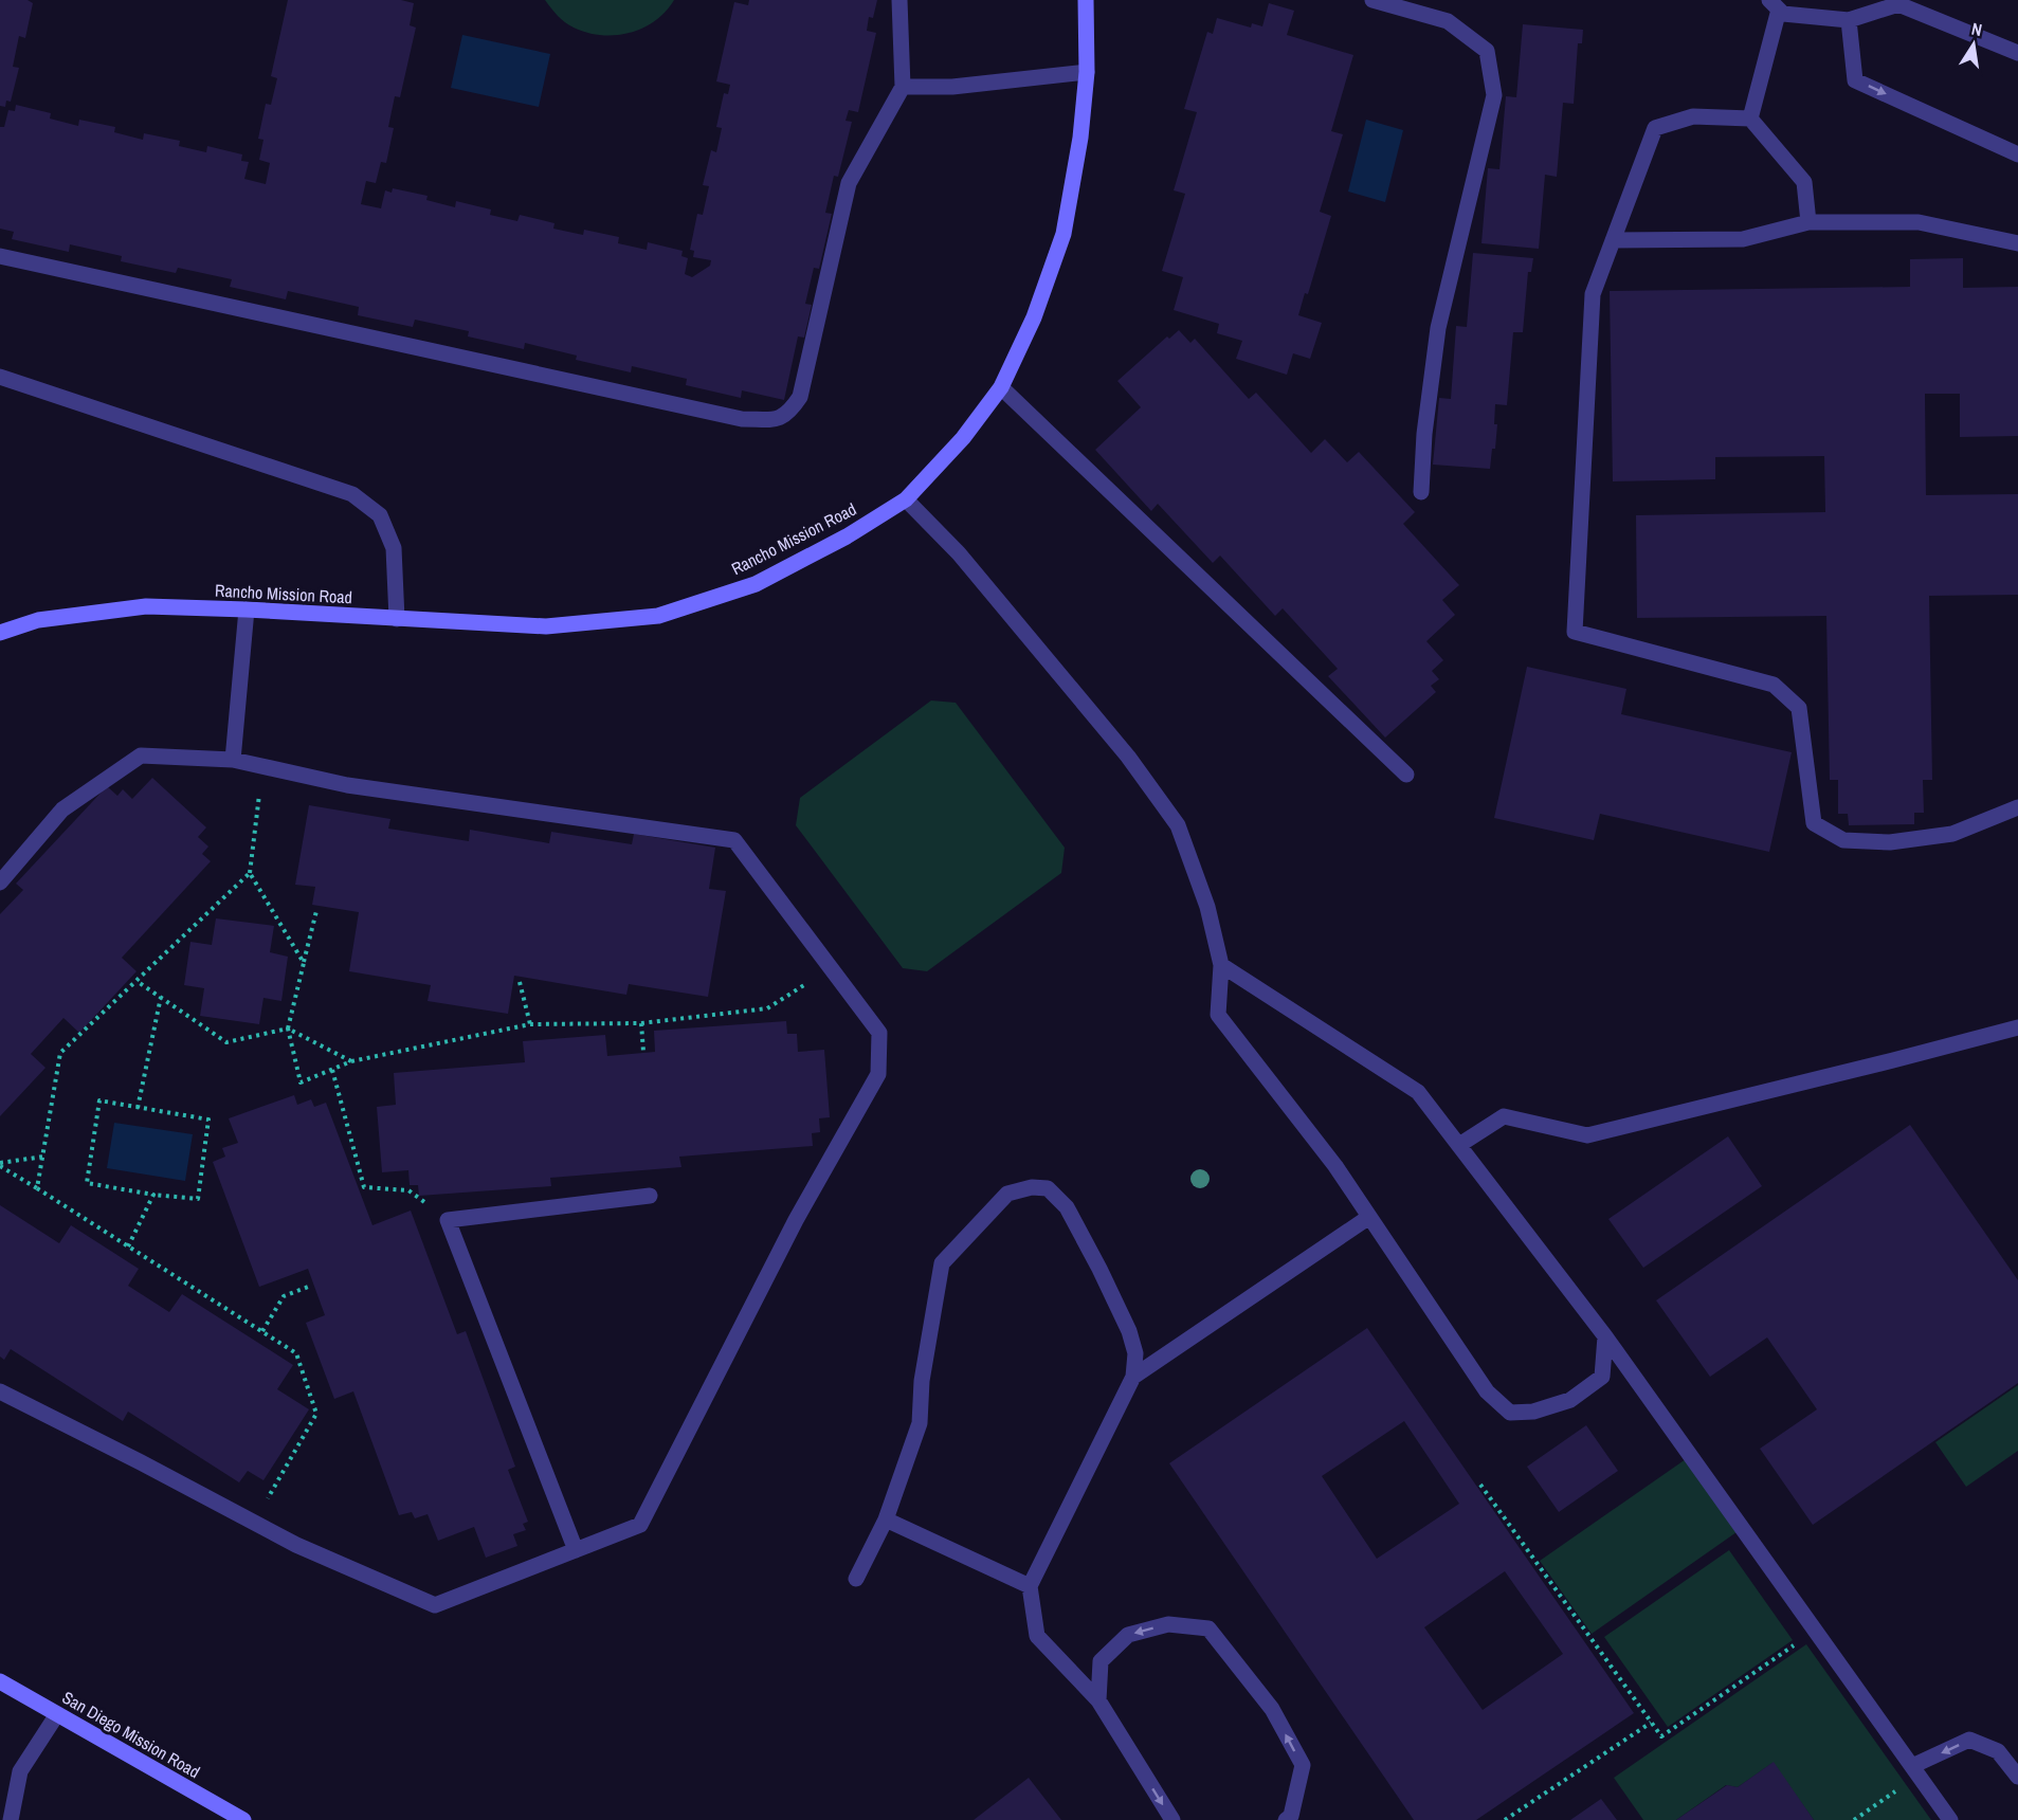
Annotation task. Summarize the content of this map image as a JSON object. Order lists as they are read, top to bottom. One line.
{"streets":{"main road":["Rancho Mission Road","San Diego Mission Road"]},"north":"top"}
